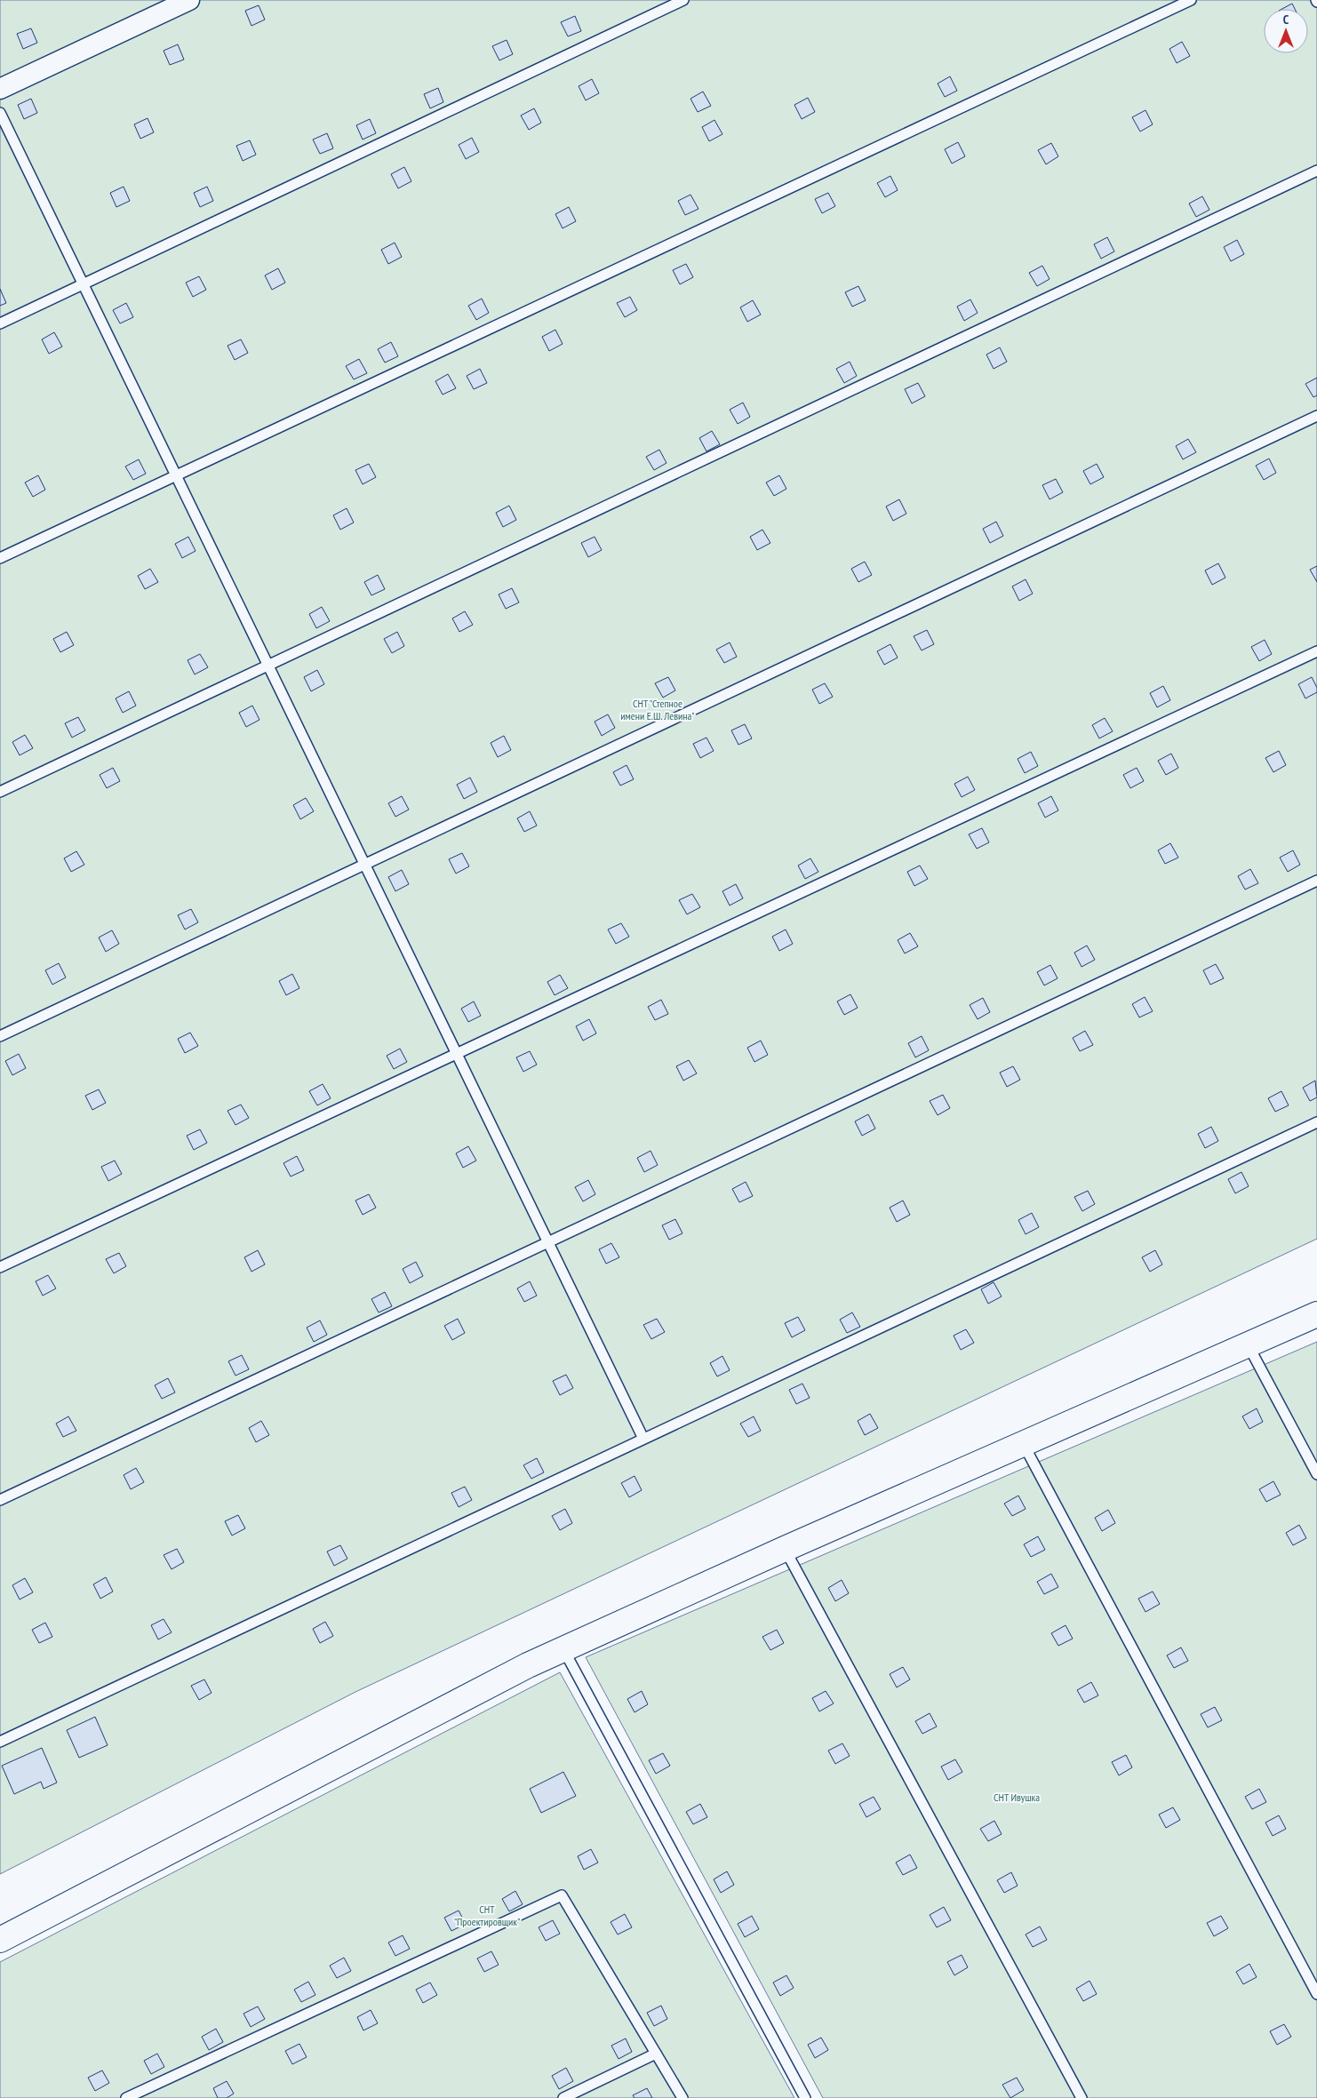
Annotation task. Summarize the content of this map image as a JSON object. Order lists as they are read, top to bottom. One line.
{"parks":["СНТ \"Степное имени Е.Ш. Левина\"","СНТ Ивушка","СНТ \"Проектировщик\""],"north":"top"}
